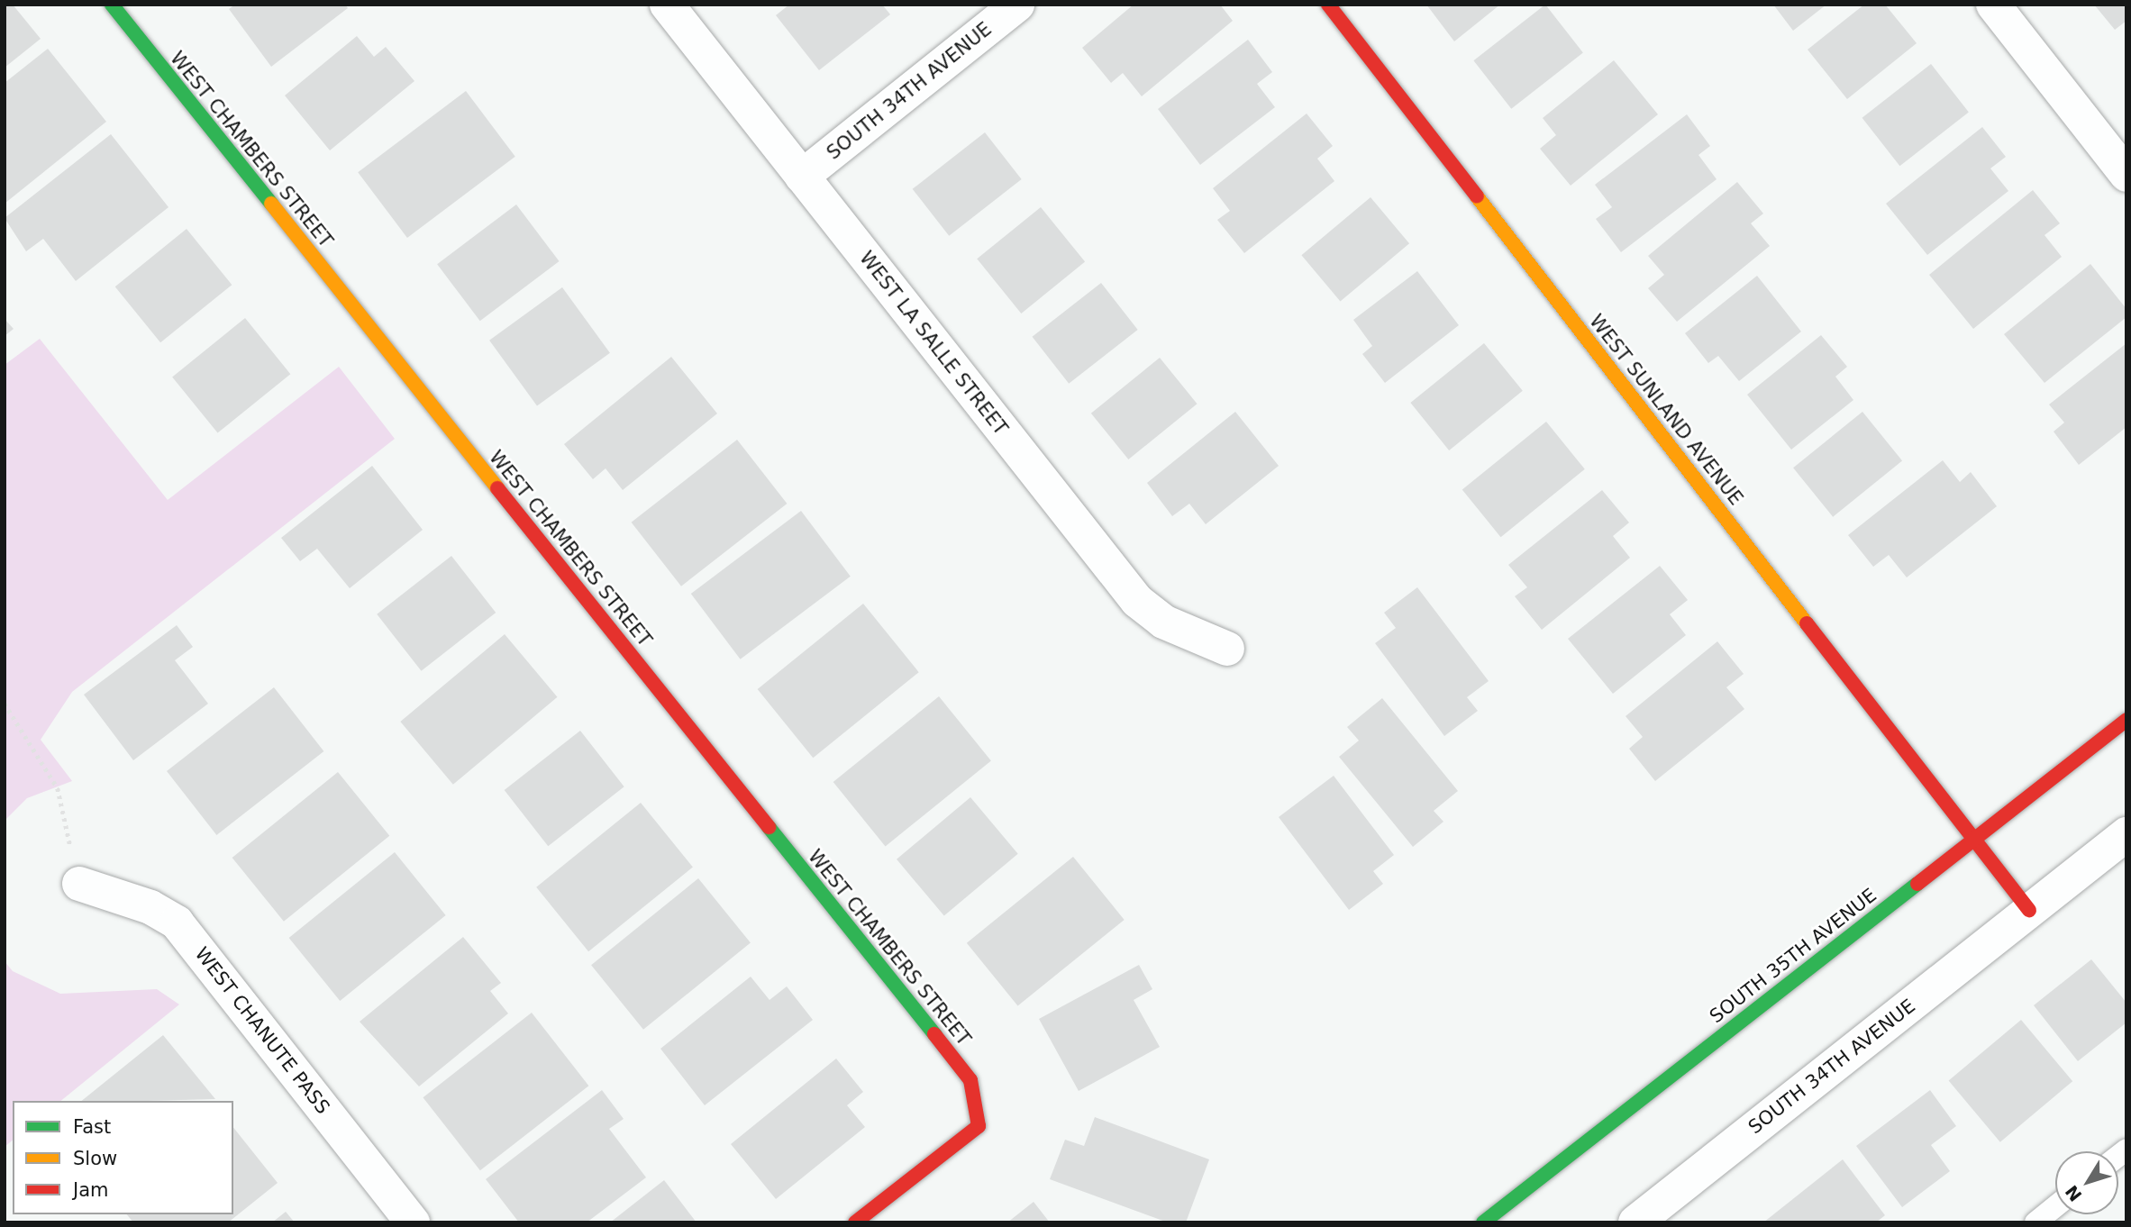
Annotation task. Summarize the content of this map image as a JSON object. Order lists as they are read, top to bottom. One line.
{"streets":{"street":["SOUTH 34TH AVENUE","WEST CHAMBERS STREET","WEST LA SALLE STREET","WEST SUNLAND AVENUE","SOUTH 35TH AVENUE","WEST CHANUTE PASS"]},"crossings":[["SOUTH 34TH AVENUE","WEST LA SALLE STREET"],["WEST SUNLAND AVENUE","SOUTH 35TH AVENUE"]],"legend":["Fast","Slow","Jam"],"north":"bottom left"}
